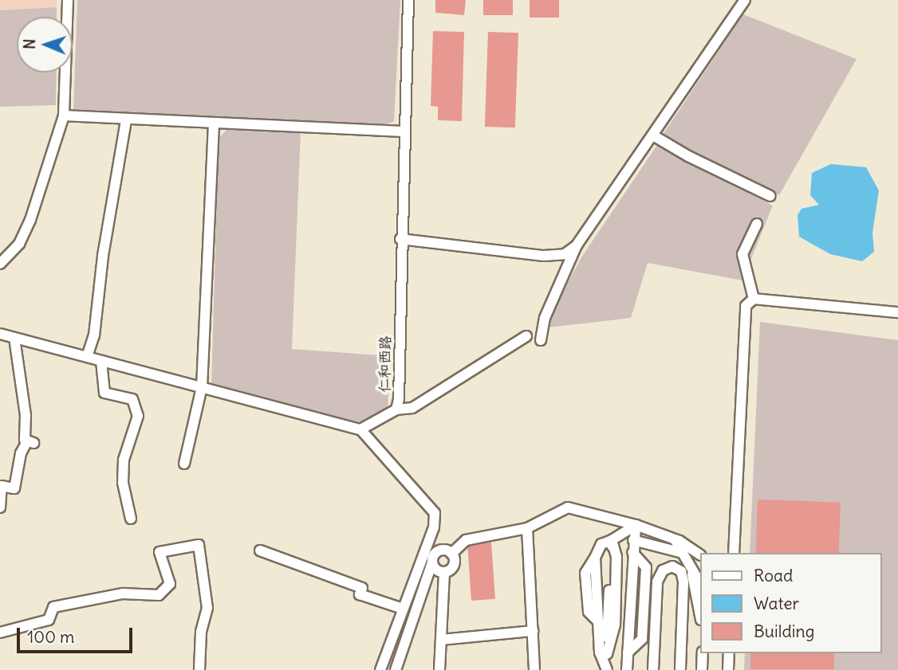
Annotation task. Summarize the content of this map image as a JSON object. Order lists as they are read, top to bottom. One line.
{"streets":{"street":["仁和西路"]},"legend":["Road","Water","Building"],"scale_bar":"100 m","north":"left"}
